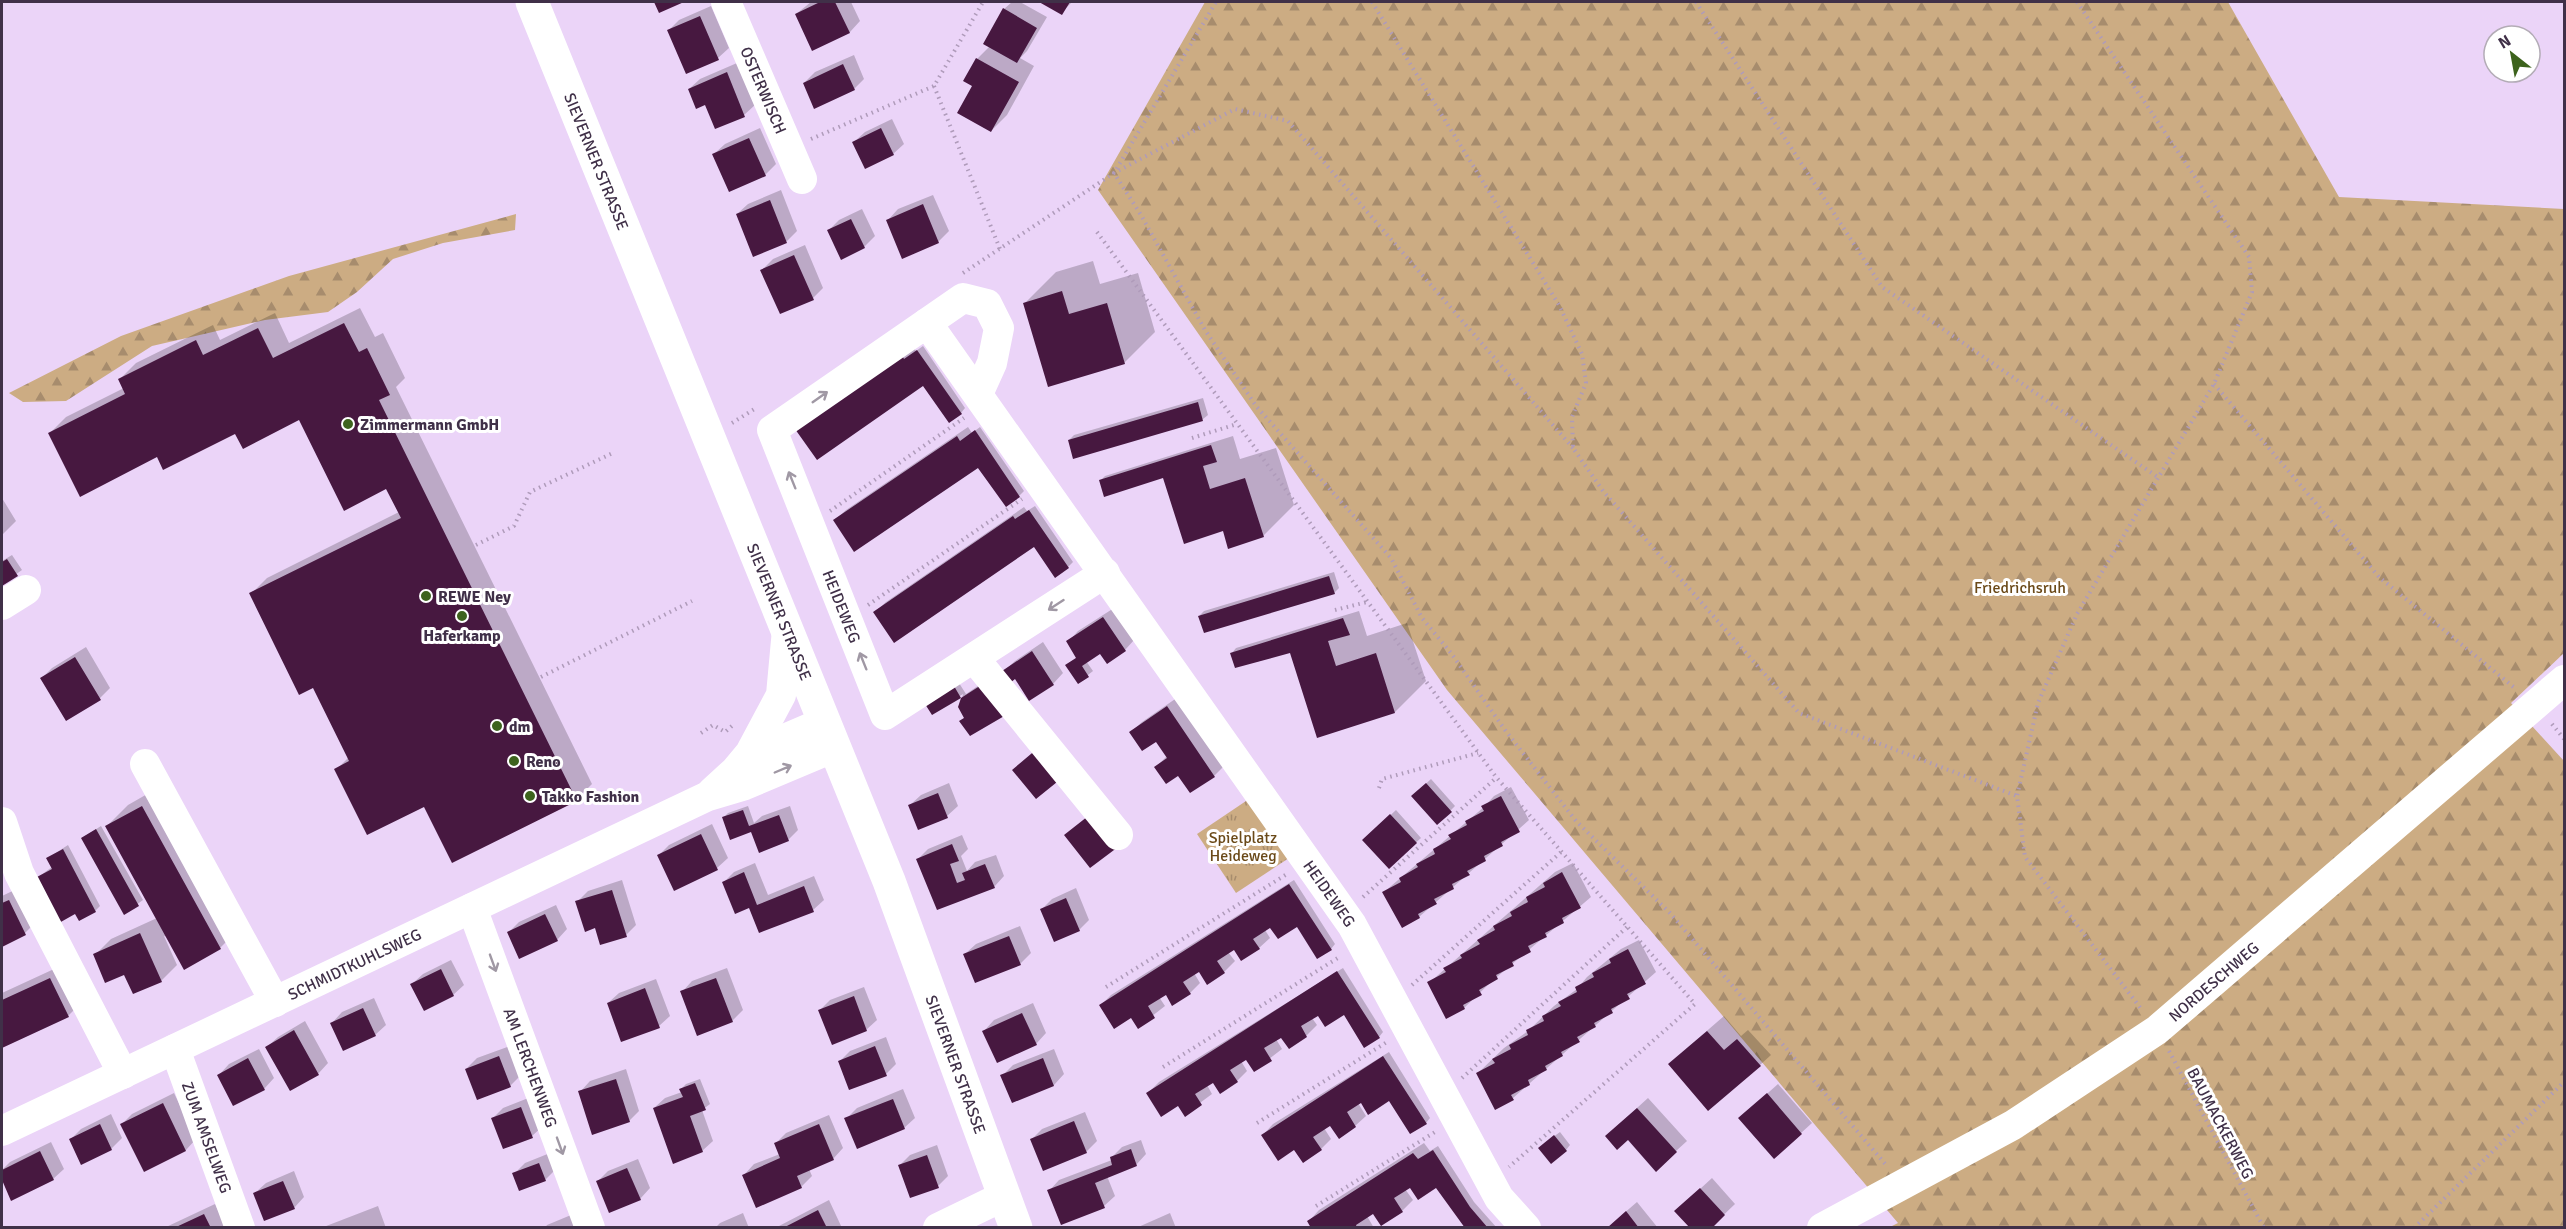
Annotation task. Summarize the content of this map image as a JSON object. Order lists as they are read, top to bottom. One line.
{"streets":{"main road":["SIEVERNER STRASSE"],"street":["OSTERWISCH","HEIDEWEG","SCHMIDTKUHLSWEG","NORDESCHWEG","AM LERCHENWEG","ZUM AMSELWEG"],"path":["BAUMACKERWEG"]},"crossings":[["SIEVERNER STRASSE","SCHMIDTKUHLSWEG"],["SCHMIDTKUHLSWEG","AM LERCHENWEG"],["SCHMIDTKUHLSWEG","ZUM AMSELWEG"],["NORDESCHWEG","BAUMACKERWEG"]],"one_way":["AM LERCHENWEG"],"parks":["Friedrichsruh","Spielplatz Heideweg"],"places":["Zimmermann GmbH","REWE Ney","Haferkamp","dm","Reno","Takko Fashion"],"north":"top left"}
